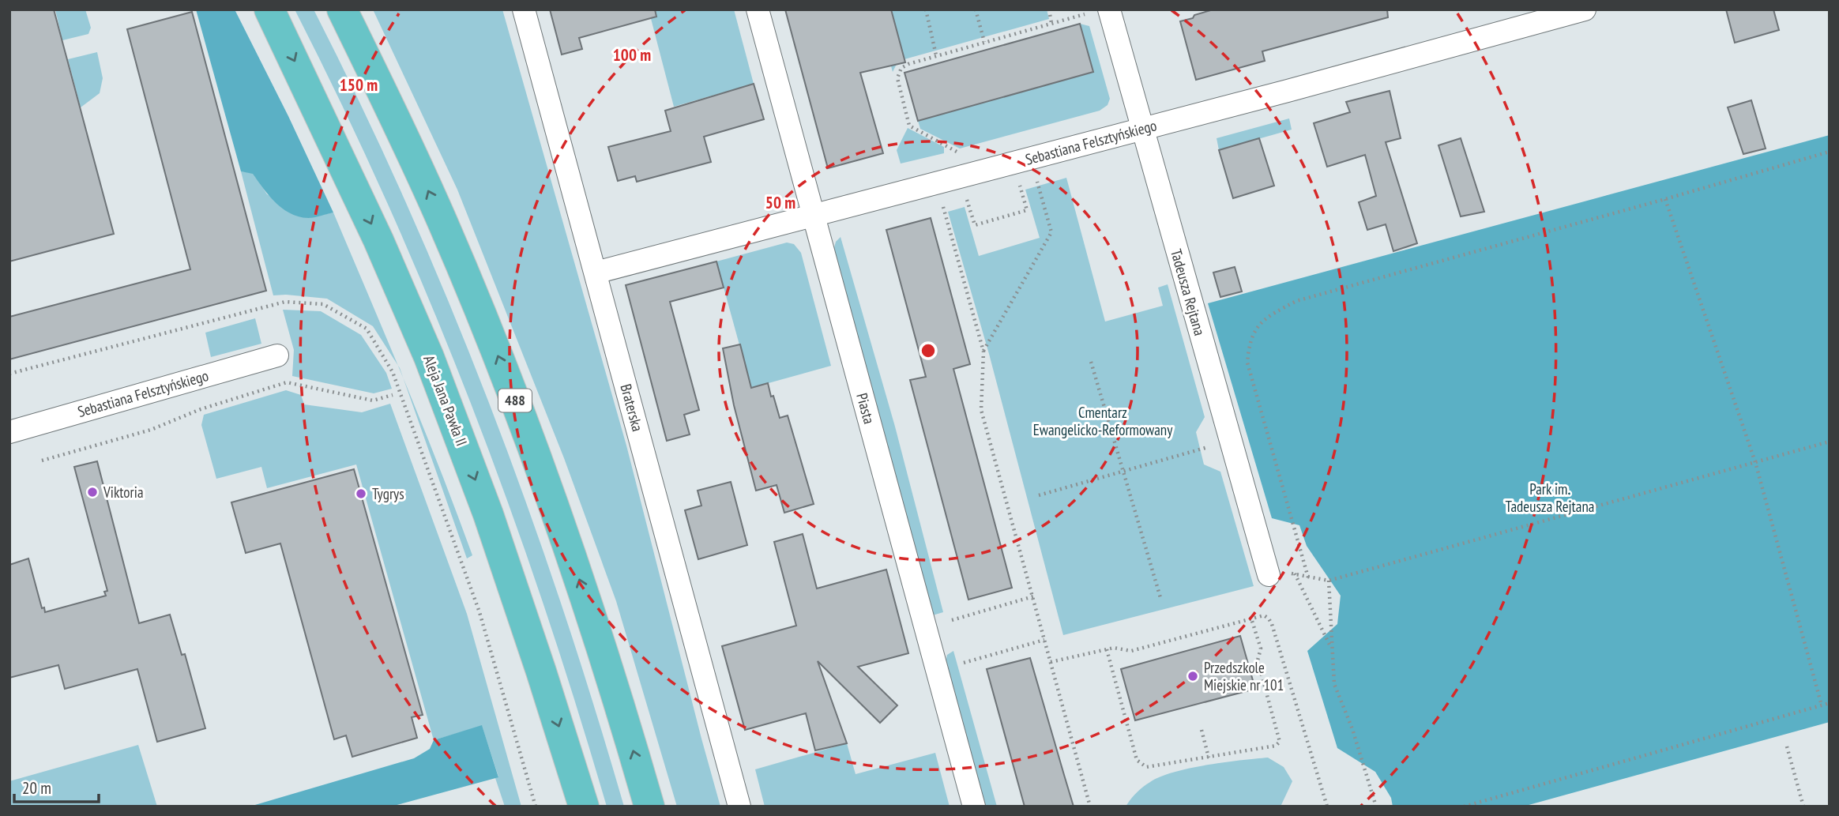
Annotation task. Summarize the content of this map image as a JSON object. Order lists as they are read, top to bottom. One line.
{"streets":{"main road":["Aleja Jana Pawła II","488"],"street":["Sebastiana Felsztyńskiego","Tadeusza Rejtana","Braterska","Piasta"]},"crossings":[["Sebastiana Felsztyńskiego","Tadeusza Rejtana"],["Sebastiana Felsztyńskiego","Braterska"],["Sebastiana Felsztyńskiego","Piasta"]],"parks":["Cmentarz Ewangelicko-Reformowany","Park im. Tadeusza Rejtana"],"places":["Viktoria","Tygrys","Przedszkole Miejskie nr 101"],"scale_bar":"20 m","rings":["100 m","150 m","50 m"]}
